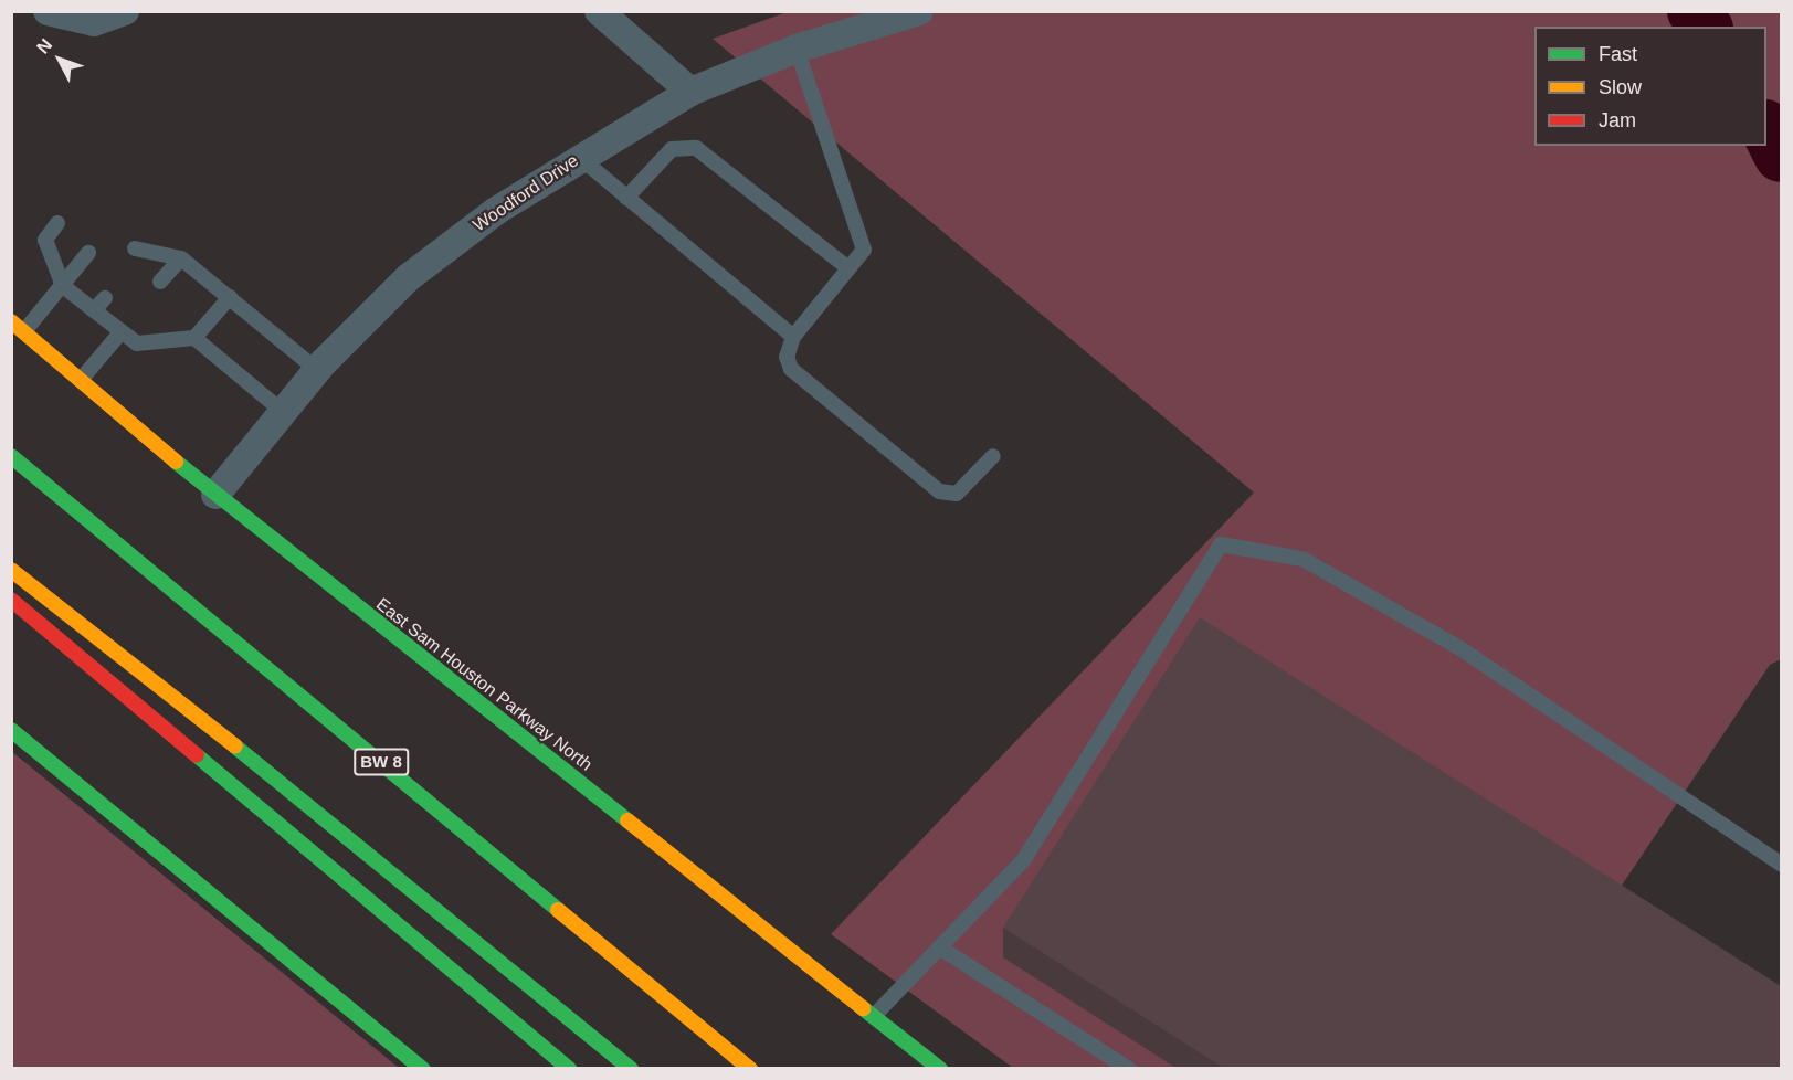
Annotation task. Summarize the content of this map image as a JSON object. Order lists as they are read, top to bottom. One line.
{"streets":{"main road":["East Sam Houston Parkway North","BW 8"],"street":["Woodford Drive"]},"crossings":[["Woodford Drive","East Sam Houston Parkway North"]],"legend":["Fast","Slow","Jam"],"north":"top left"}
